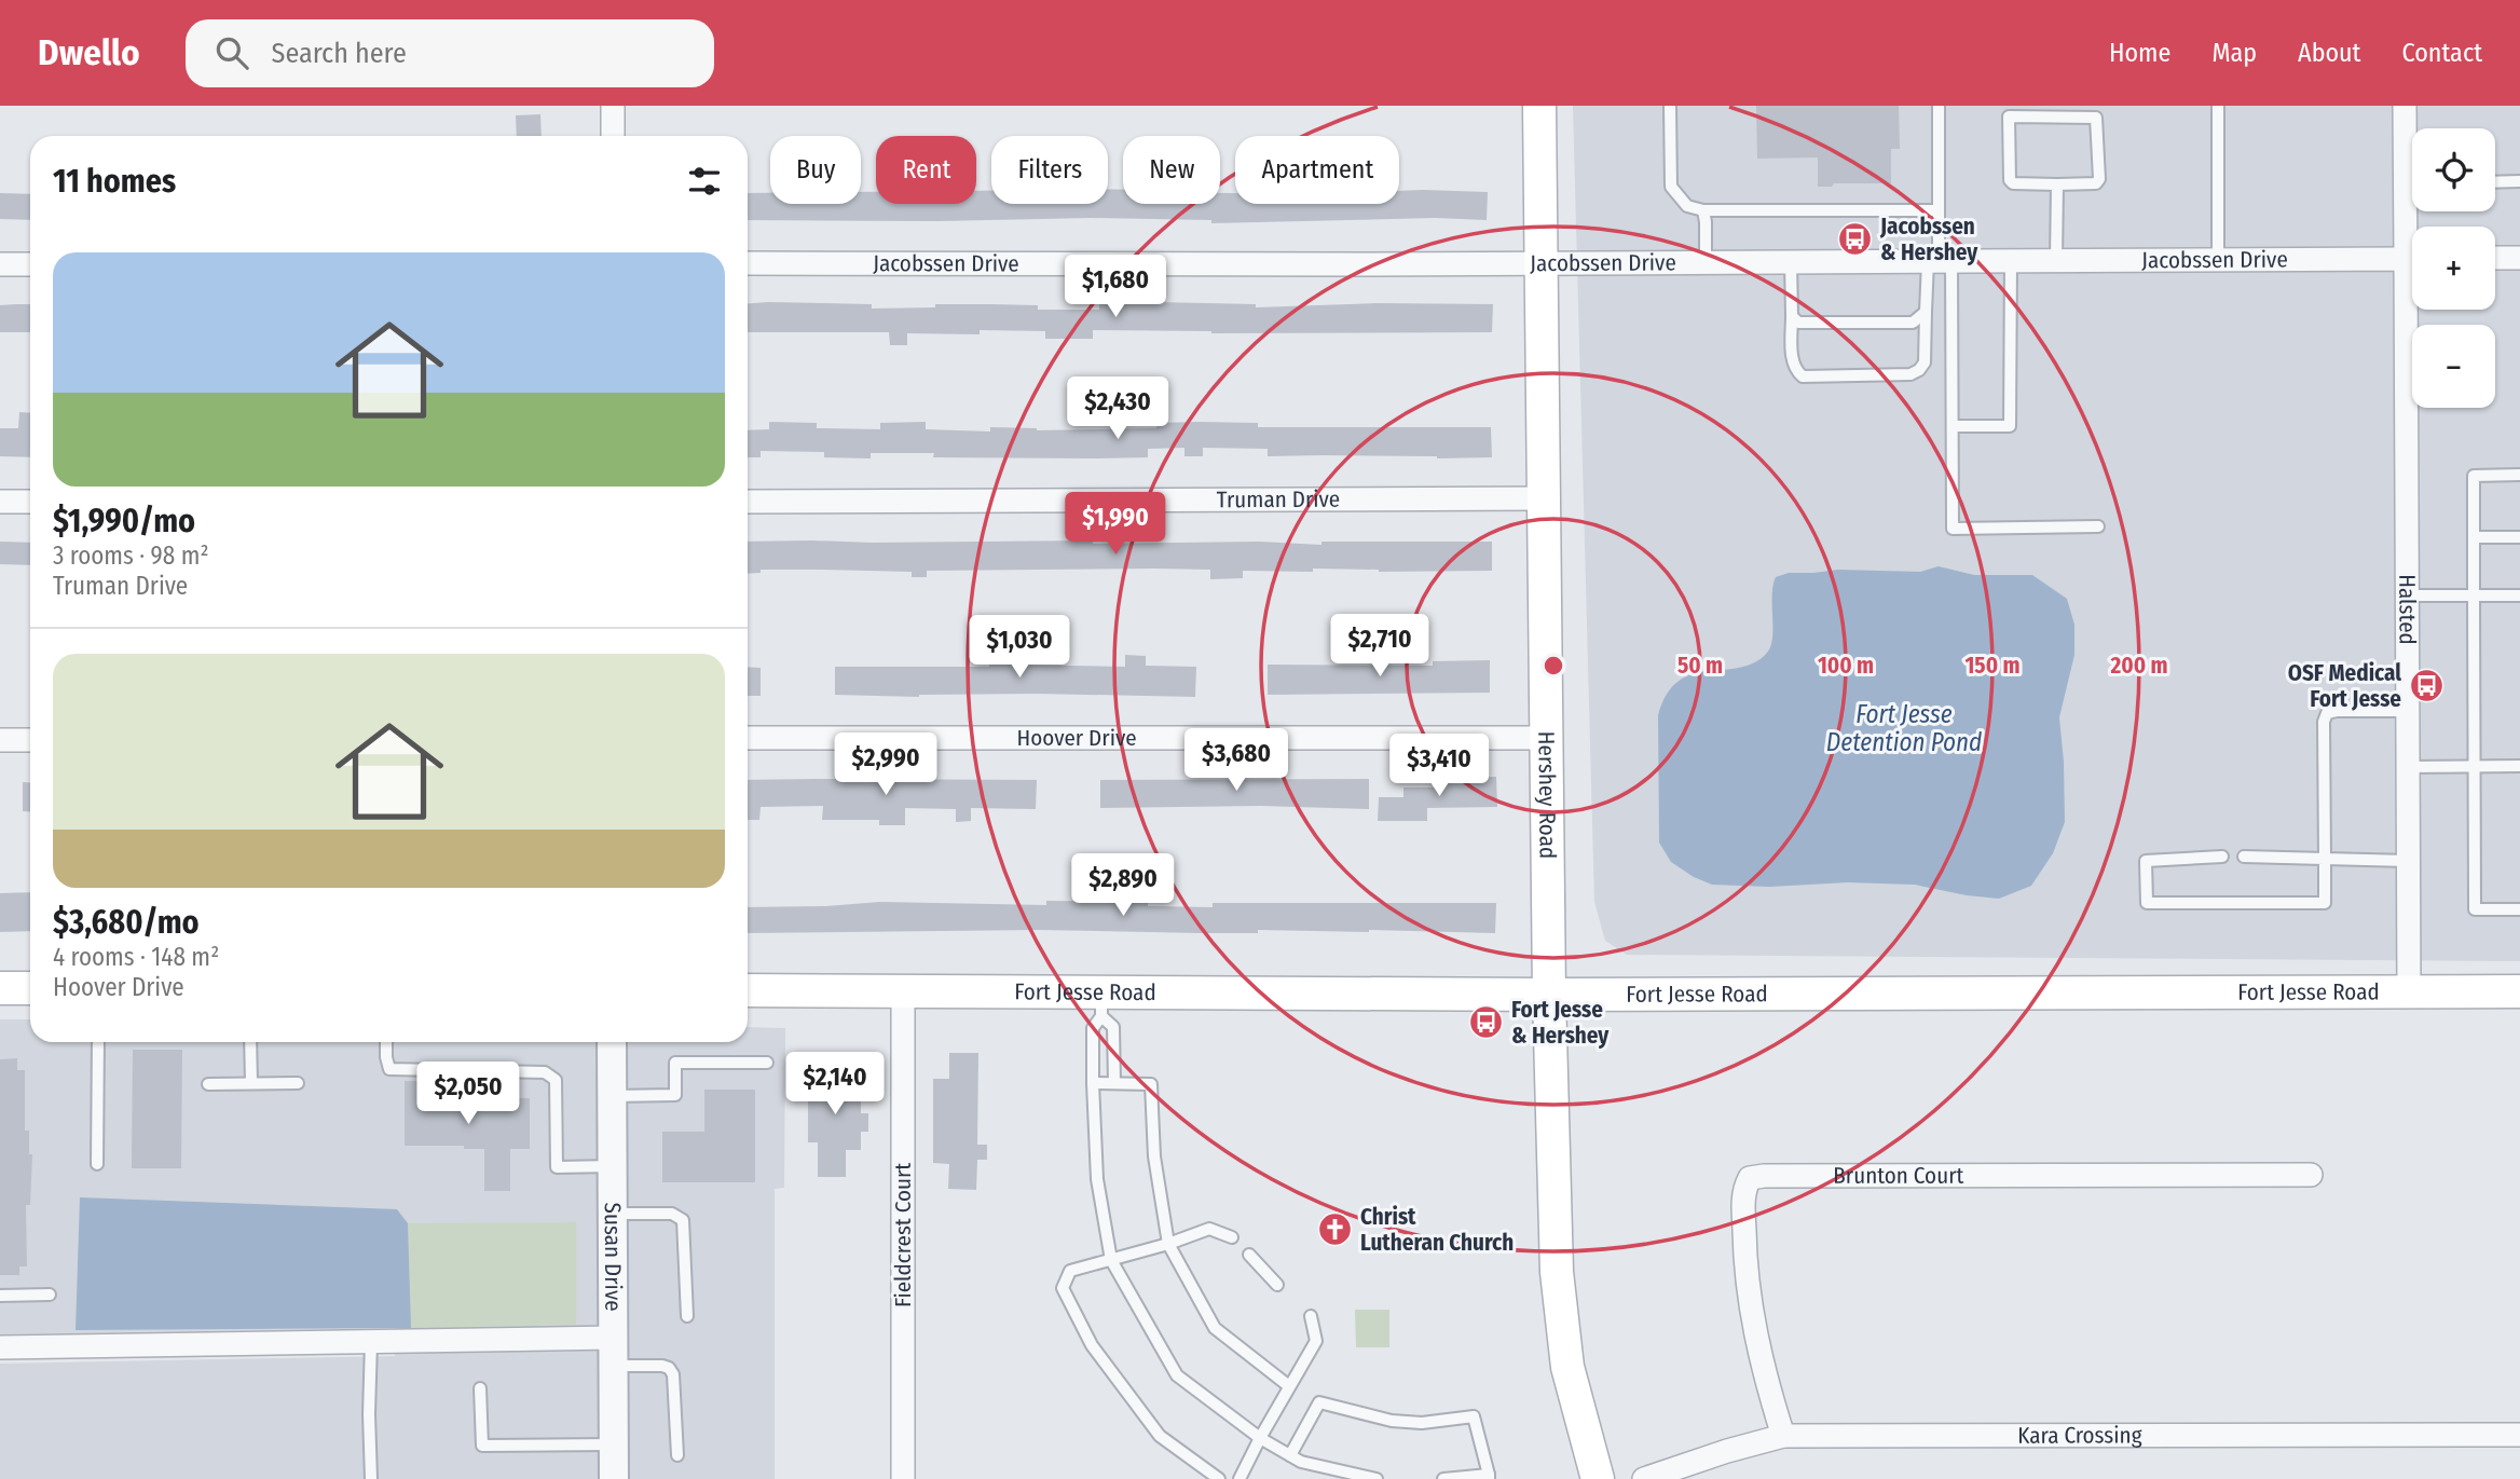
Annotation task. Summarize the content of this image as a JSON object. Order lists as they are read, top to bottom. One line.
{"streets":{"main road":["Hershey Road","Fort Jesse Road"],"street":["Jacobssen Drive","Truman Drive","Halsted","Hoover Drive","Brunton Court","Fieldcrest Court","Susan Drive","Kara Crossing"]},"crossings":[["Jacobssen Drive","Hershey Road"],["Truman Drive","Hershey Road"],["Halsted","Fort Jesse Road"],["Hoover Drive","Hershey Road"],["Hershey Road","Fort Jesse Road"],["Fort Jesse Road","Fieldcrest Court"],["Brunton Court","Kara Crossing"]],"water":["Fort Jesse Detention Pond"],"places":{"bus stop":["Jacobssen & Hershey","OSF Medical Fort Jesse","Fort Jesse & Hershey"],"church":["Christ Lutheran Church"]},"page":{"header":"Dwello","search":"Search here","nav":["Home","Map","About","Contact"],"map_buttons":["+","−"],"chip":["Buy","Rent","Filters","New","Apartment"],"heading":"11 homes","list":[{"name":"$1,990/mo","note":"3 rooms · 98 m² · Truman Drive"},{"name":"$3,680/mo","note":"4 rooms · 148 m² · Hoover Drive"}],"price":["$1,680","$2,430","$1,990","$2,710","$1,030","$3,680","$2,990","$3,410","$2,890","$2,140","$2,050"]},"rings":["50 m","100 m","150 m","200 m"]}
